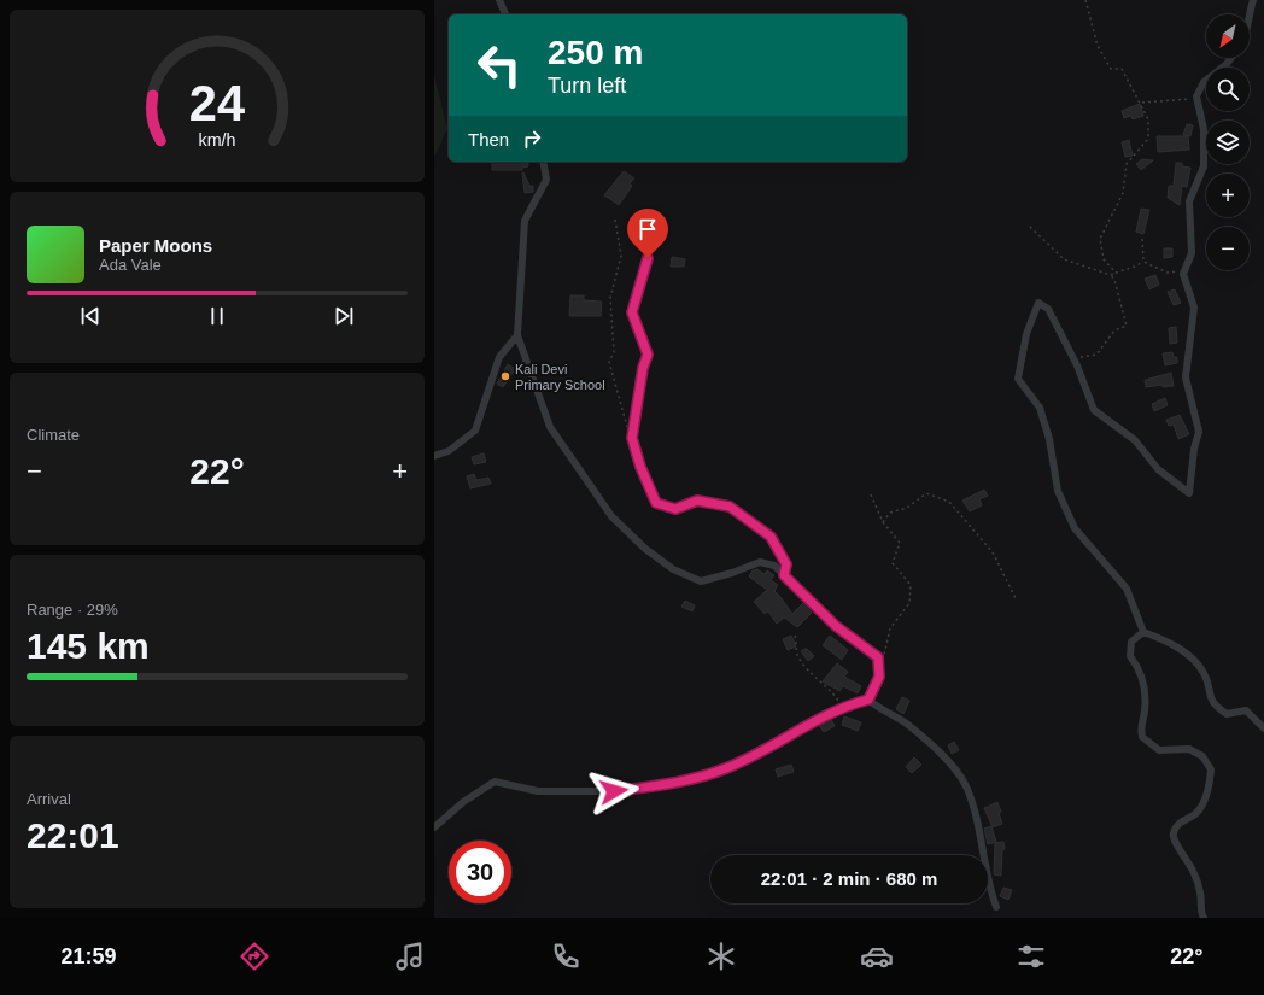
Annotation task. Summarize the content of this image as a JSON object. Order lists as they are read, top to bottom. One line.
{"places":["Kali Devi Primary School"],"north":"bottom left","page":{"map_buttons":["+","−"],"turn":["250 m","Turn left"],"then":"Then","song":["Paper Moons","Ada Vale"],"tile":["Climate",["Range · 29%","145 km"],["Arrival","22:01"]],"heat":["−","22°","+"],"limit":"30","trip":"22:01 · 2 min · 680 m","tabs":["21:59","22°"],"gauge":["24","km/h"]}}
